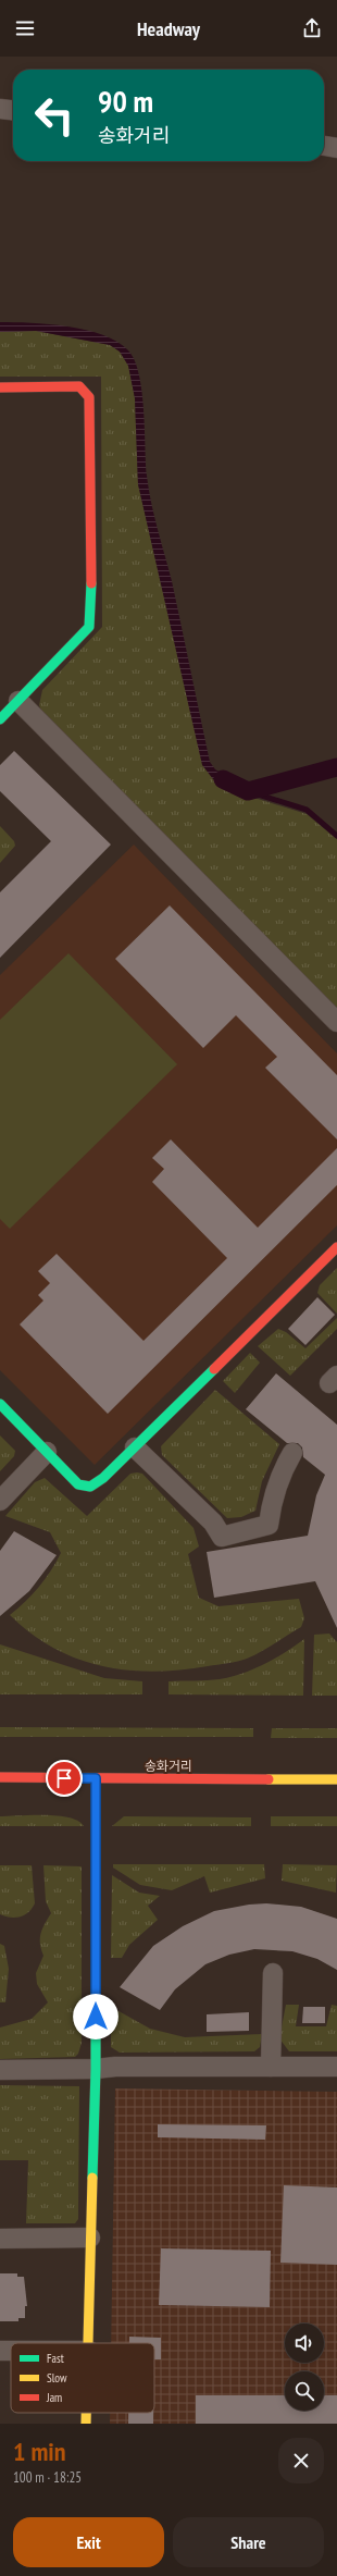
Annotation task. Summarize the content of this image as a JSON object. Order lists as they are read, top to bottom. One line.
{"streets":{"street":["송화거리"]},"legend":["Fast","Slow","Jam"],"page":{"header":"Headway","turn":["90 m","송화거리"],"heading":["1 min","100 m · 18:25"],"buttons":["Exit","Share"]}}
